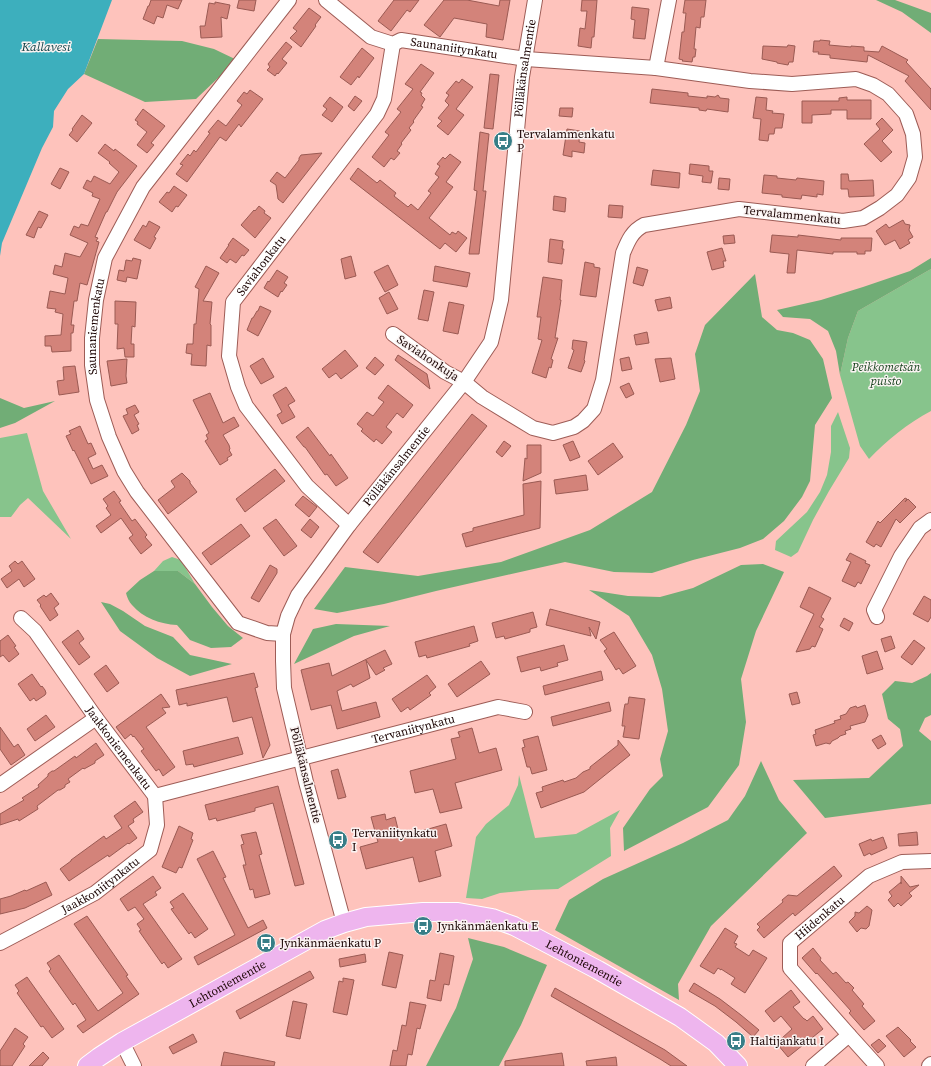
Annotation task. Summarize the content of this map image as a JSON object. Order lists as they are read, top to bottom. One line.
{"streets":{"main road":["Lehtoniementie"],"street":["Saunaniitynkatu","Pölläkänsalmentie","Tervalammenkatu","Saviahonkatu","Saunaniemenkatu","Saviahonkuja","Tervaniitynkatu","Jaakkoniemenkatu","Jaakkoniitynkatu","Hiidenkatu"]},"crossings":[["Saunaniitynkatu","Pölläkänsalmentie"],["Saunaniitynkatu","Tervalammenkatu"],["Saunaniitynkatu","Saviahonkatu"],["Pölläkänsalmentie","Tervalammenkatu"],["Pölläkänsalmentie","Saviahonkatu"],["Pölläkänsalmentie","Saunaniemenkatu"],["Pölläkänsalmentie","Saviahonkuja"],["Pölläkänsalmentie","Tervaniitynkatu"],["Pölläkänsalmentie","Jaakkoniemenkatu"],["Pölläkänsalmentie","Lehtoniementie"],["Tervalammenkatu","Saviahonkuja"],["Tervaniitynkatu","Jaakkoniemenkatu"],["Jaakkoniemenkatu","Jaakkoniitynkatu"]],"water":["Kallavesi"],"parks":["Peikkometsän puisto"],"places":{"bus stop":["Tervalammenkatu P","Tervaniitynkatu I","Jynkänmäenkatu E","Jynkänmäenkatu P","Haltijankatu I"]}}
